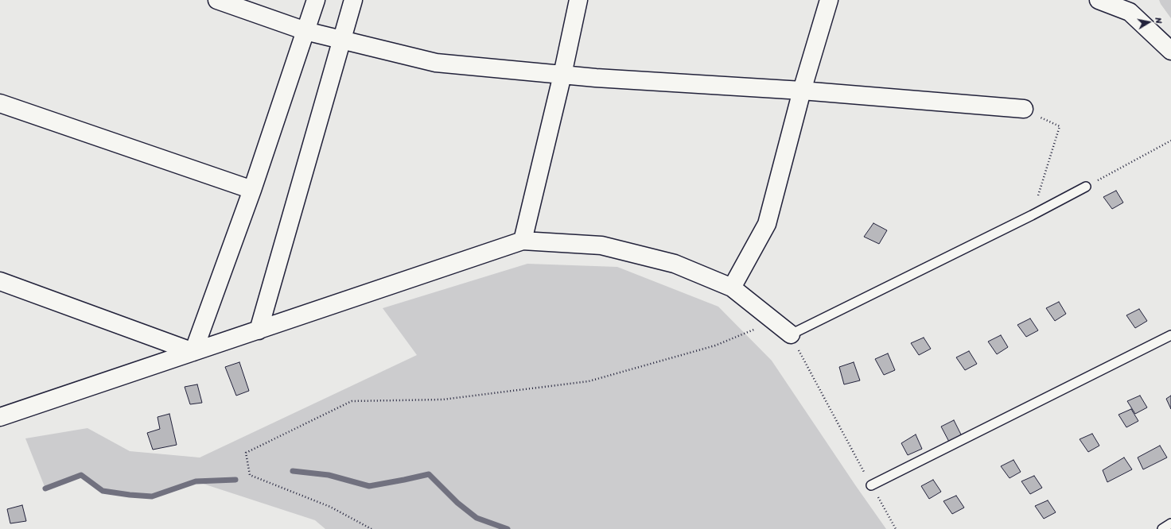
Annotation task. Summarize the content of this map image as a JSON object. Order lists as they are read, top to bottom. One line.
{"north":"right"}
